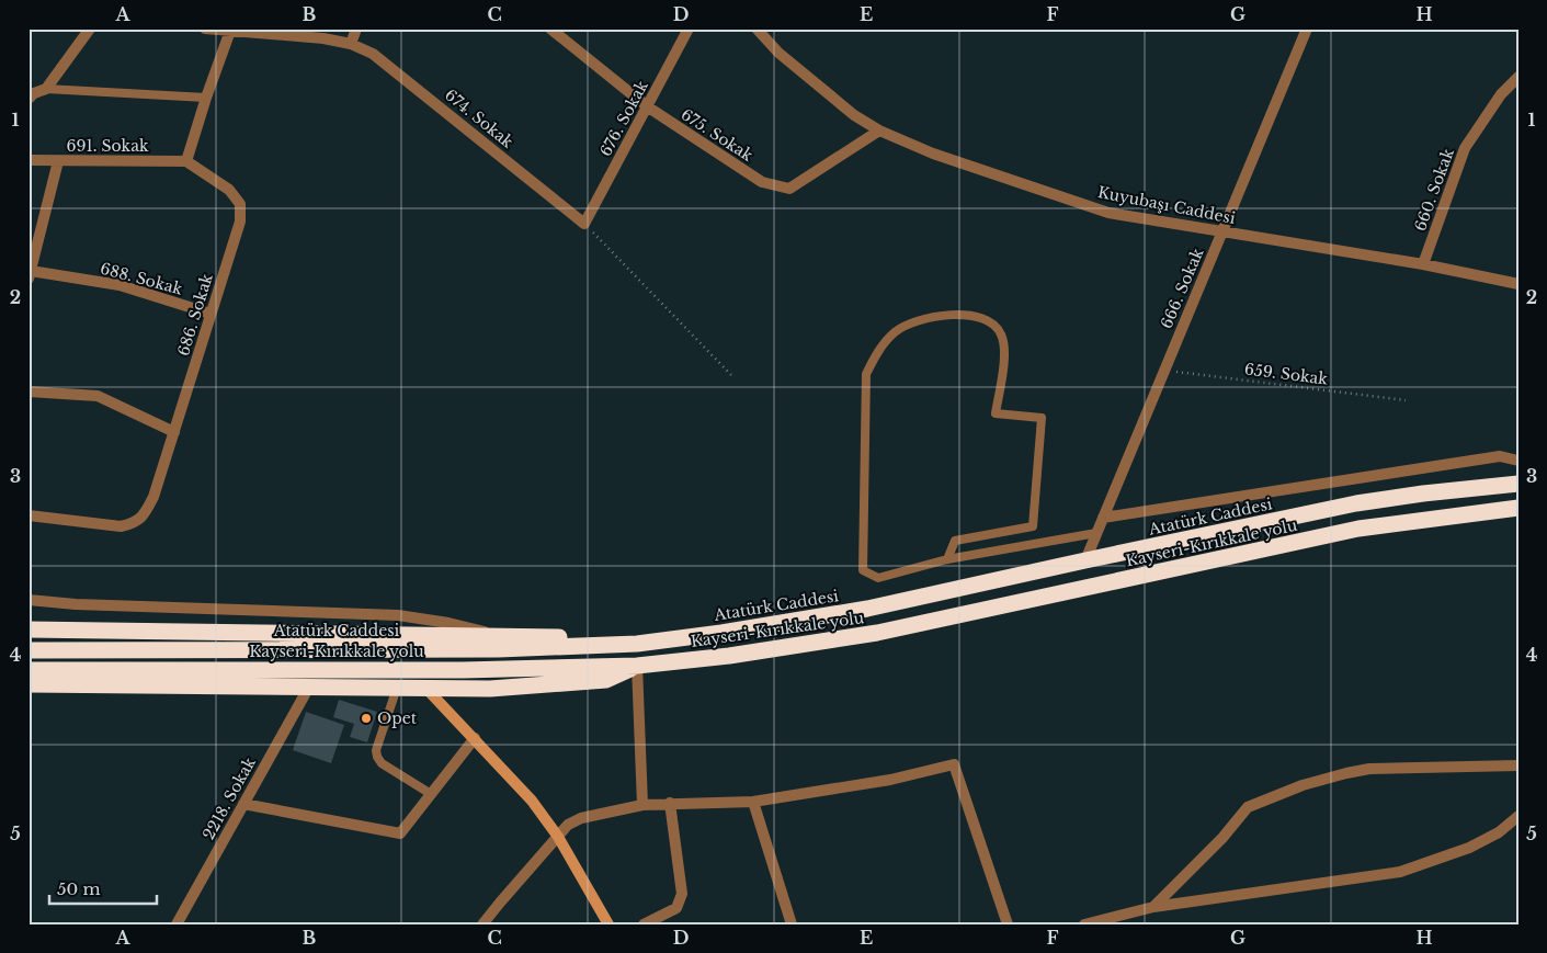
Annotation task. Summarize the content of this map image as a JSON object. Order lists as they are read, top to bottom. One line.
{"streets":{"highway":["Atatürk Caddesi","Kayseri-Kırıkkale yolu"],"street":["674. Sokak","676. Sokak","675. Sokak","691. Sokak","660. Sokak","Kuyubaşı Caddesi","688. Sokak","666. Sokak","686. Sokak","2218. Sokak"],"path":["659. Sokak"]},"crossings":[["674. Sokak","676. Sokak"],["676. Sokak","675. Sokak"],["675. Sokak","Kuyubaşı Caddesi"],["691. Sokak","686. Sokak"],["660. Sokak","Kuyubaşı Caddesi"],["Kuyubaşı Caddesi","666. Sokak"],["688. Sokak","686. Sokak"],["666. Sokak","659. Sokak"],["666. Sokak","Atatürk Caddesi"]],"places":["Opet"],"scale_bar":"50 m","grid":{"columns":["A","B","C","D","E","F","G","H"],"rows":["1","2","3","4","5"]}}
